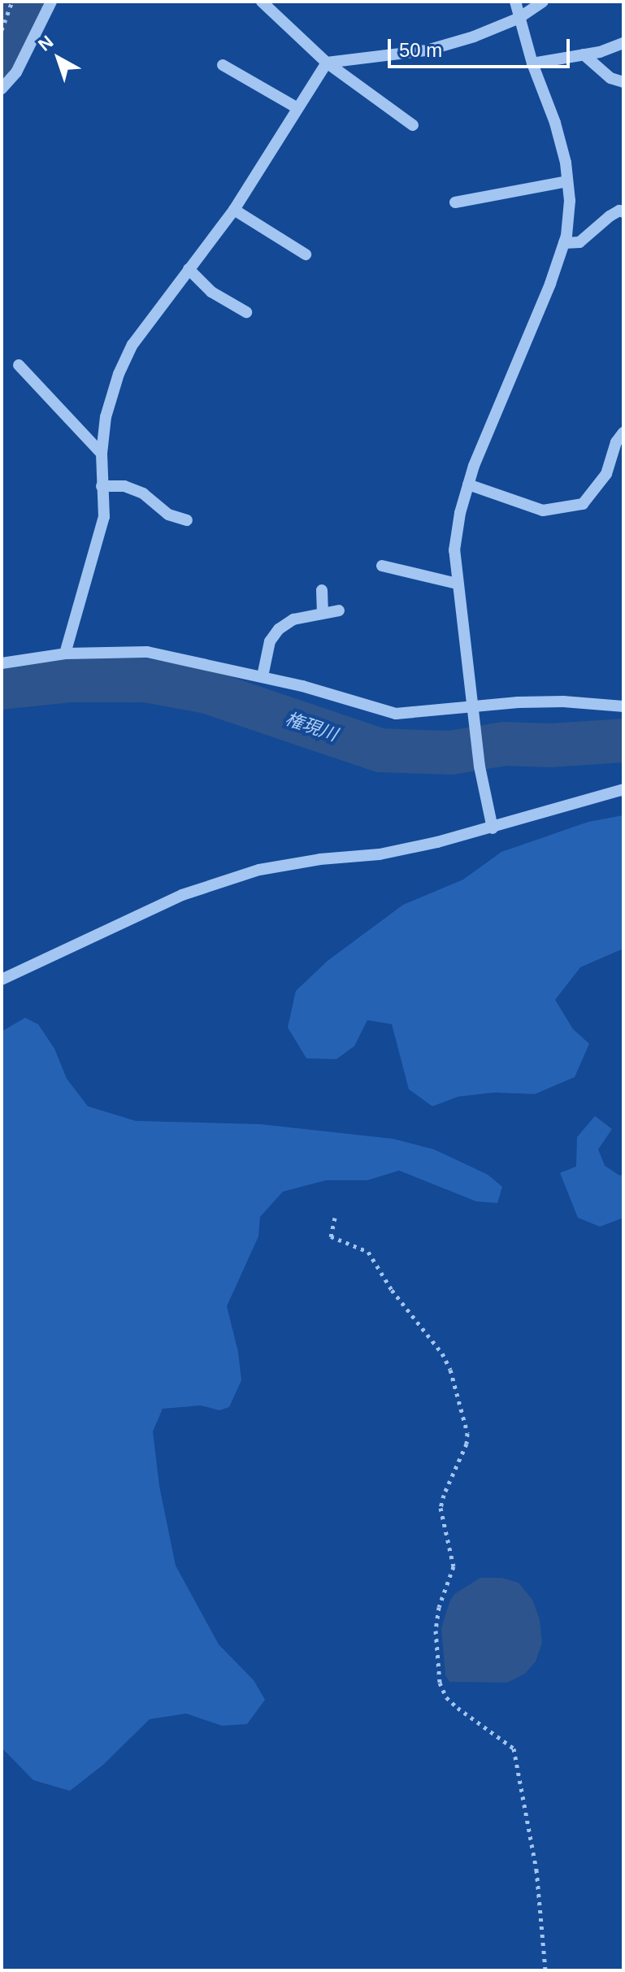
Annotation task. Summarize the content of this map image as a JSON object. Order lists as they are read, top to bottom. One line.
{"water":["権現川"],"scale_bar":"50 m","north":"top left"}
